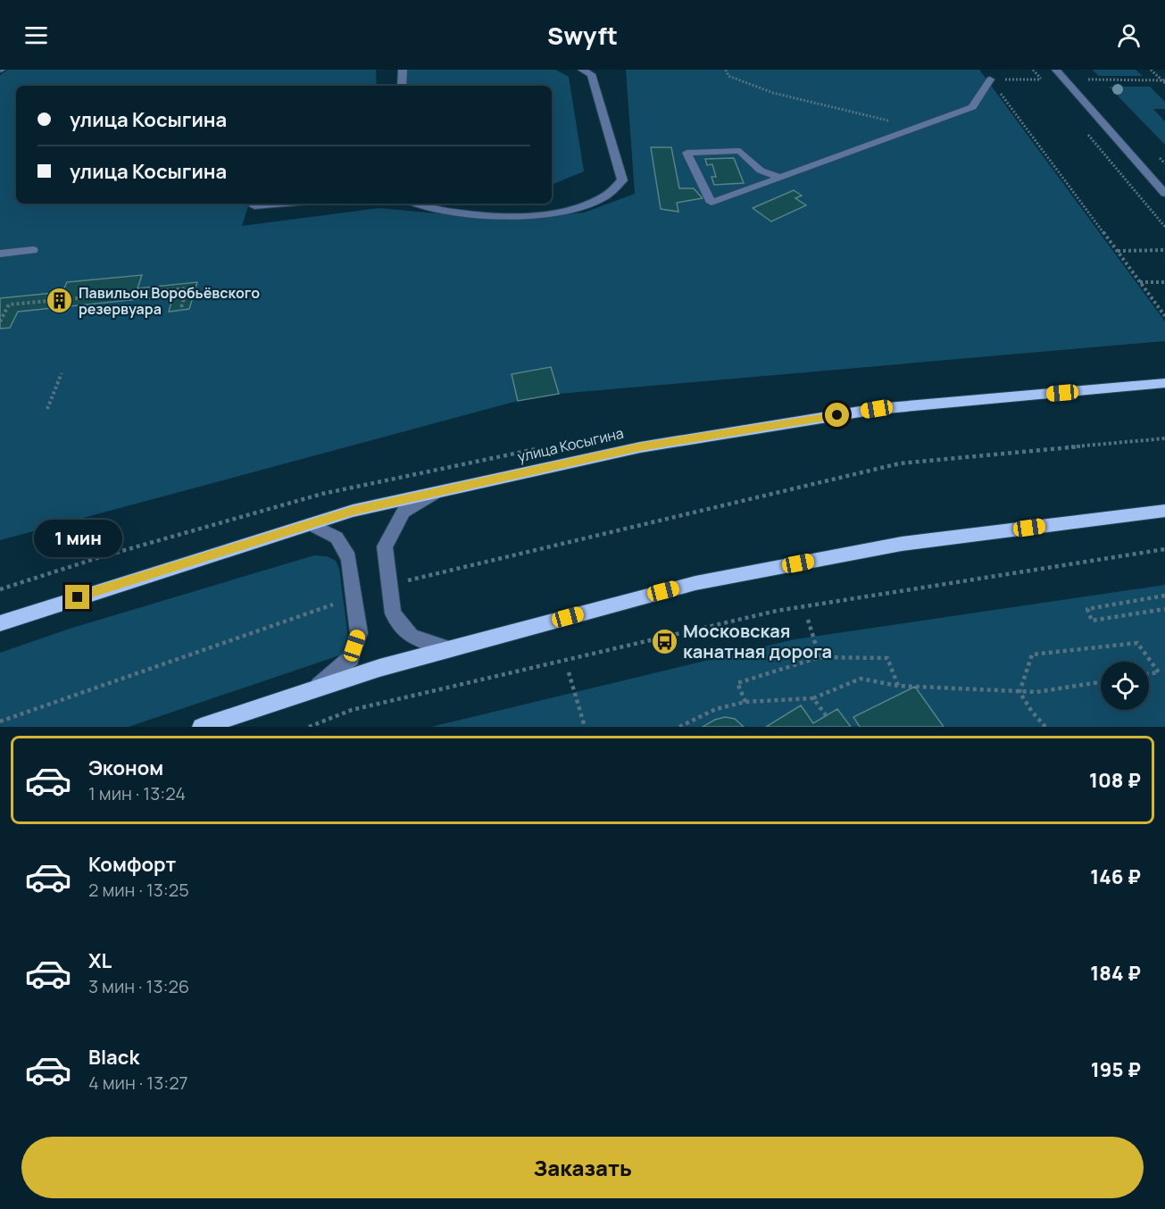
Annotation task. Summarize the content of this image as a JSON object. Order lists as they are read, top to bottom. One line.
{"streets":{"main road":["улица Косыгина"]},"places":{"building":["Павильон Воробьёвского резервуара"],"bus stop":["Московская канатная дорога"]},"page":{"header":"Swyft","banner":["улица Косыгина","улица Косыгина"],"bubble":"1 мин","list":[{"name":"Эконом","note":"1 мин · 13:24","value":"108 ₽"},{"name":"Комфорт","note":"2 мин · 13:25","value":"146 ₽"},{"name":"XL","note":"3 мин · 13:26","value":"184 ₽"},{"name":"Black","note":"4 мин · 13:27","value":"195 ₽"}],"buttons":"Заказать"}}
